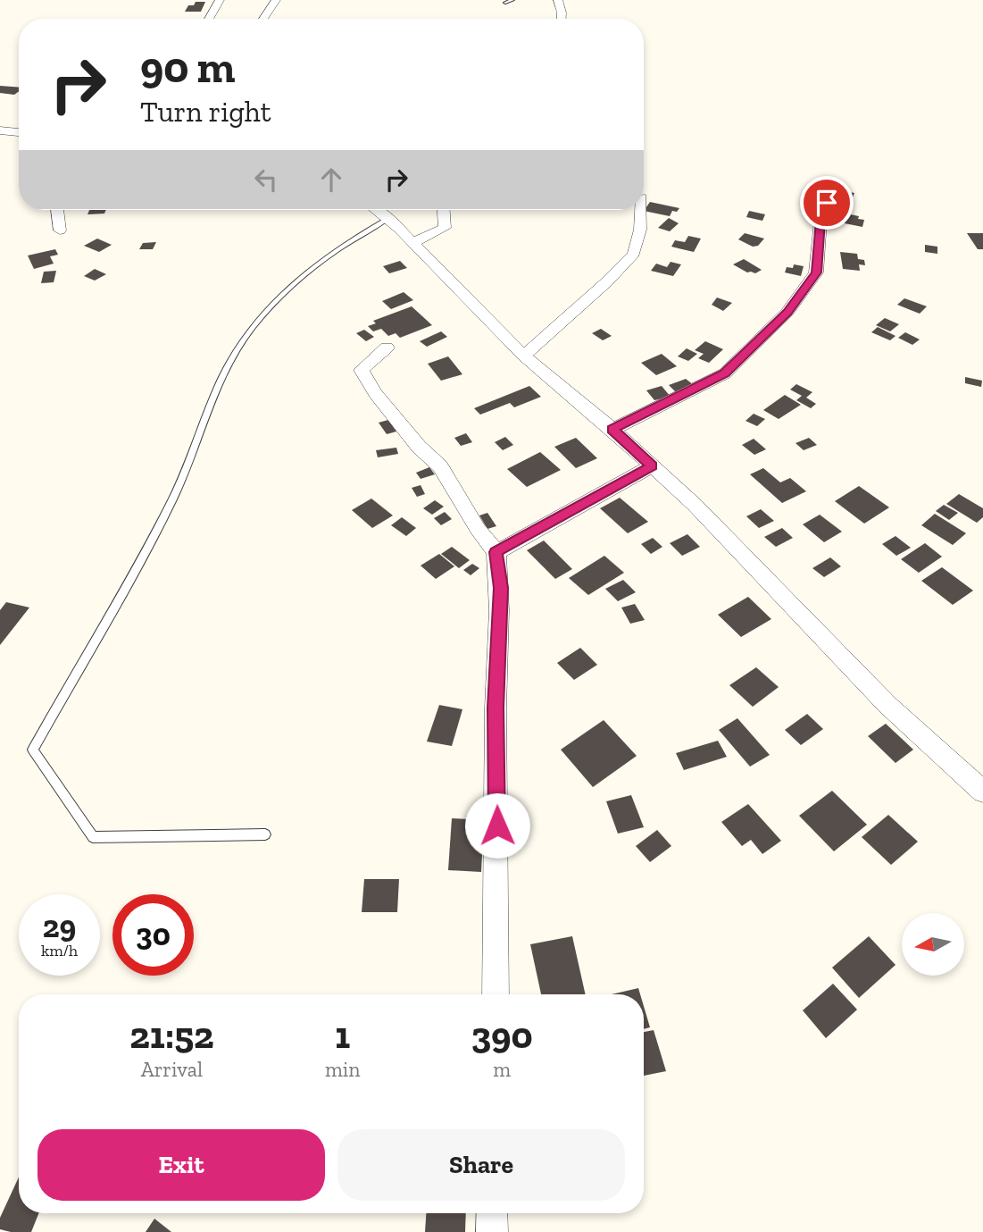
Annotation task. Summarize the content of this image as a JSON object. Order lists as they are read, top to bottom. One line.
{"north":"left","page":{"turn":["90 m","Turn right"],"speed":"29 km/h","limit":"30","eta":["21:52","Arrival","1","min","390","m"],"buttons":["Exit","Share"]}}
